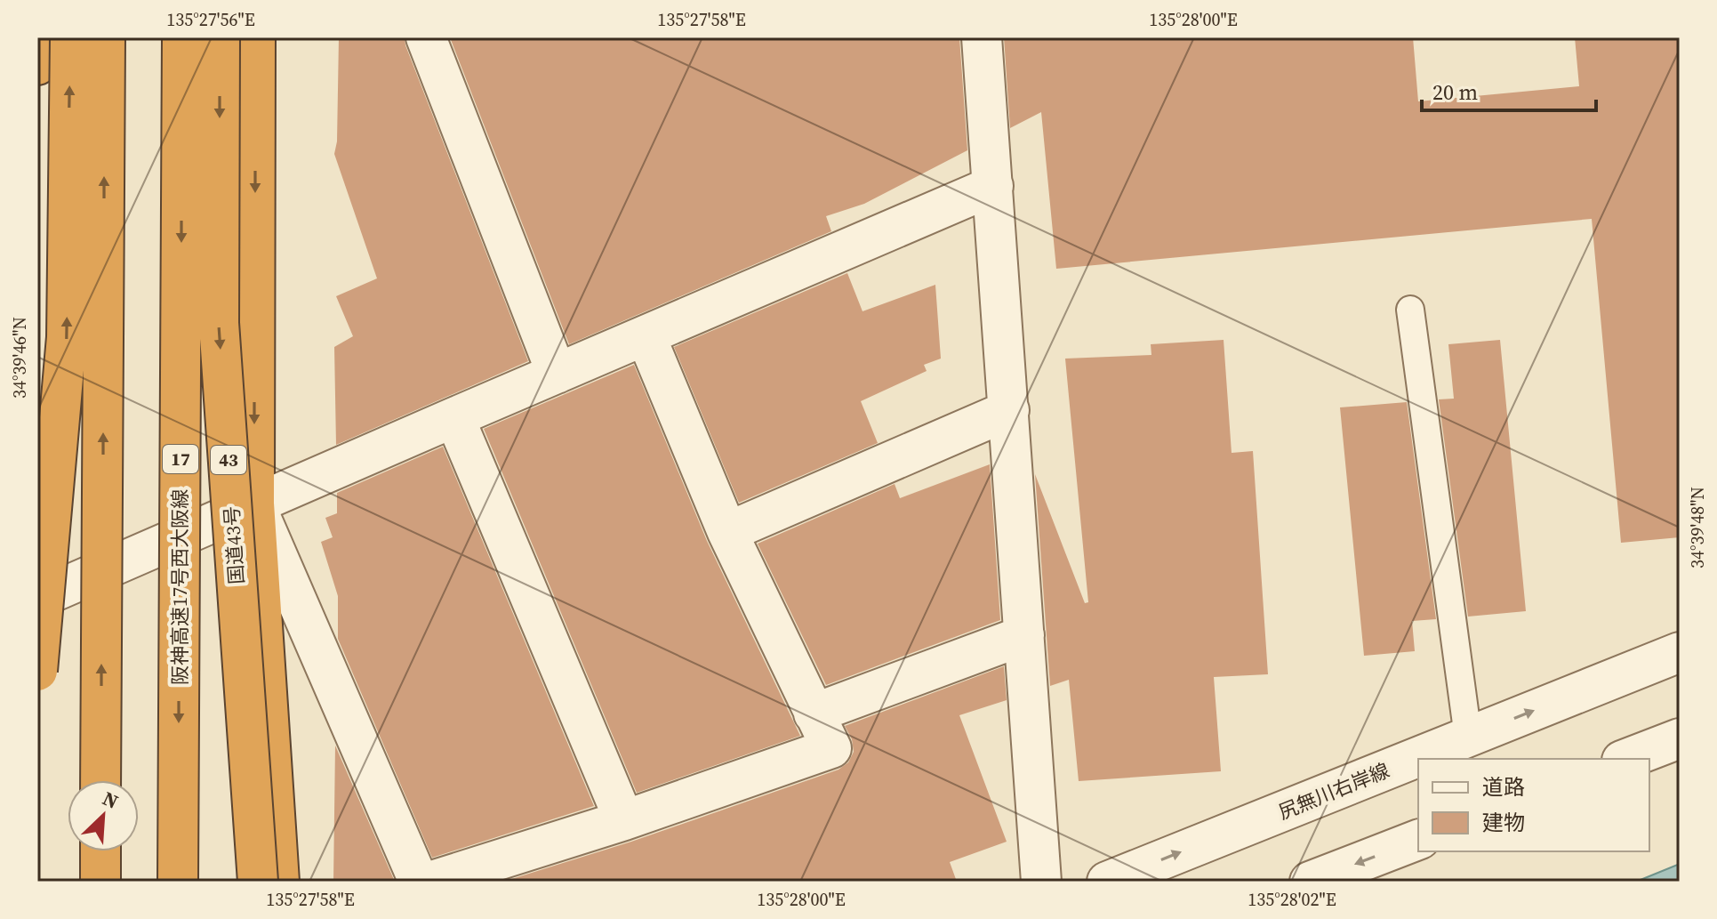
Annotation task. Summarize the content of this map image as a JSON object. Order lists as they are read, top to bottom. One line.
{"streets":{"highway":["17","43","国道43号","阪神高速17号西大阪線"],"street":["尻無川右岸線"]},"legend":["道路","建物"],"scale_bar":"20 m","north":"top right","coordinates":["135°27'56\"E","135°27'58\"E","135°28'00\"E","34°39'46\"N","34°39'48\"N","135°28'02\"E"]}
